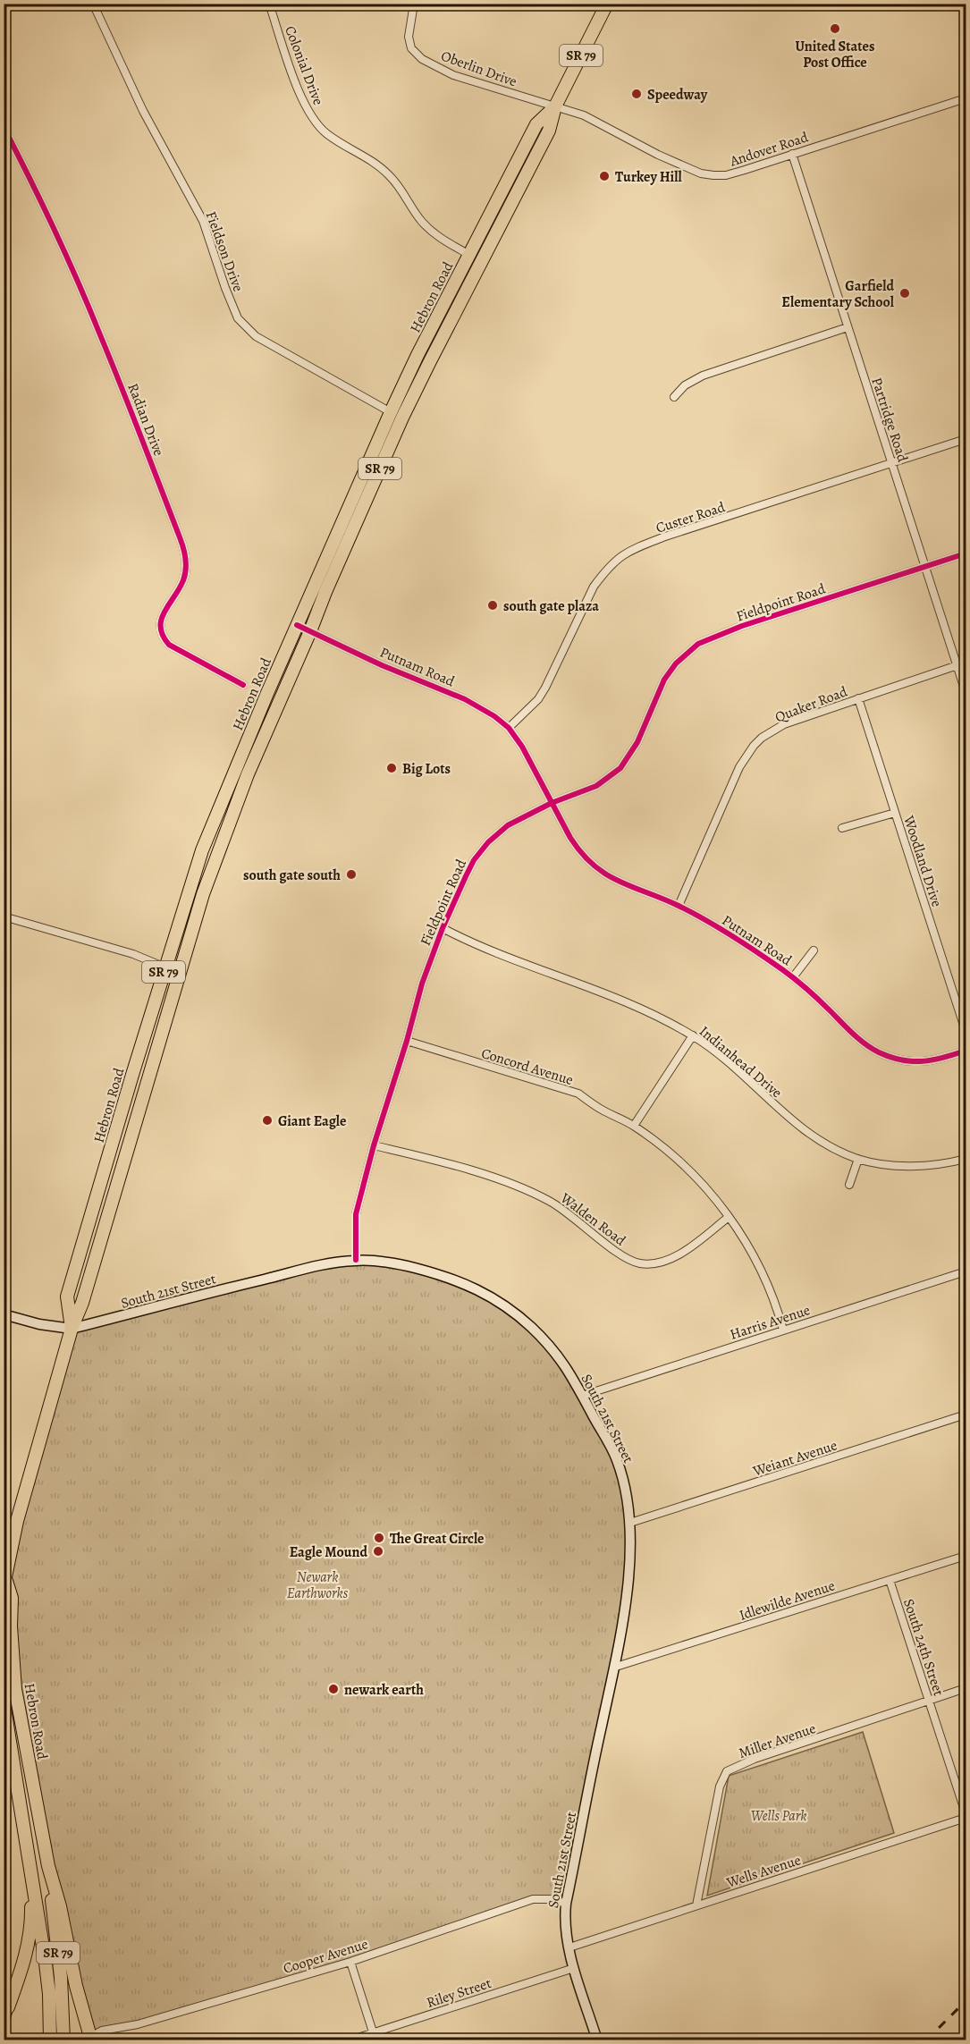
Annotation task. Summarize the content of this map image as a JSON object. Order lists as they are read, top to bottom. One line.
{"streets":{"highway":["SR 79","Hebron Road"],"main road":["South 21st Street"],"street":["Colonial Drive","Oberlin Drive","Andover Road","Fieldson Drive","Radian Drive","Partridge Road","Custer Road","Fieldpoint Road","Putnam Road","Quaker Road","Woodland Drive","Indianhead Drive","Concord Avenue","Walden Road","Harris Avenue","Weiant Avenue","Idlewilde Avenue","South 24th Street","Miller Avenue","Wells Avenue","Cooper Avenue","Riley Street"]},"crossings":[["SR 79","Hebron Road"],["Colonial Drive","Hebron Road"],["Oberlin Drive","Andover Road"],["Oberlin Drive","Hebron Road"],["Andover Road","Hebron Road"],["Andover Road","Partridge Road"],["Fieldson Drive","Hebron Road"],["Hebron Road","Putnam Road"],["Hebron Road","South 21st Street"],["Partridge Road","Custer Road"],["Partridge Road","Fieldpoint Road"],["Partridge Road","Quaker Road"],["Custer Road","Putnam Road"],["Fieldpoint Road","Putnam Road"],["Fieldpoint Road","Indianhead Drive"],["Fieldpoint Road","Concord Avenue"],["Fieldpoint Road","Walden Road"],["Fieldpoint Road","South 21st Street"],["Putnam Road","Quaker Road"],["Quaker Road","Woodland Drive"],["Concord Avenue","Walden Road"],["Concord Avenue","Harris Avenue"],["South 21st Street","Harris Avenue"],["South 21st Street","Weiant Avenue"],["South 21st Street","Idlewilde Avenue"],["South 21st Street","Wells Avenue"],["South 21st Street","Cooper Avenue"],["South 21st Street","Riley Street"],["Idlewilde Avenue","South 24th Street"],["South 24th Street","Miller Avenue"],["Miller Avenue","Wells Avenue"]],"parks":["Newark Earthworks","Wells Park"],"places":["United States Post Office","Speedway","Turkey Hill","Garfield Elementary School","south gate plaza","Big Lots","south gate south","Giant Eagle","The Great Circle","Eagle Mound","newark earth"]}
